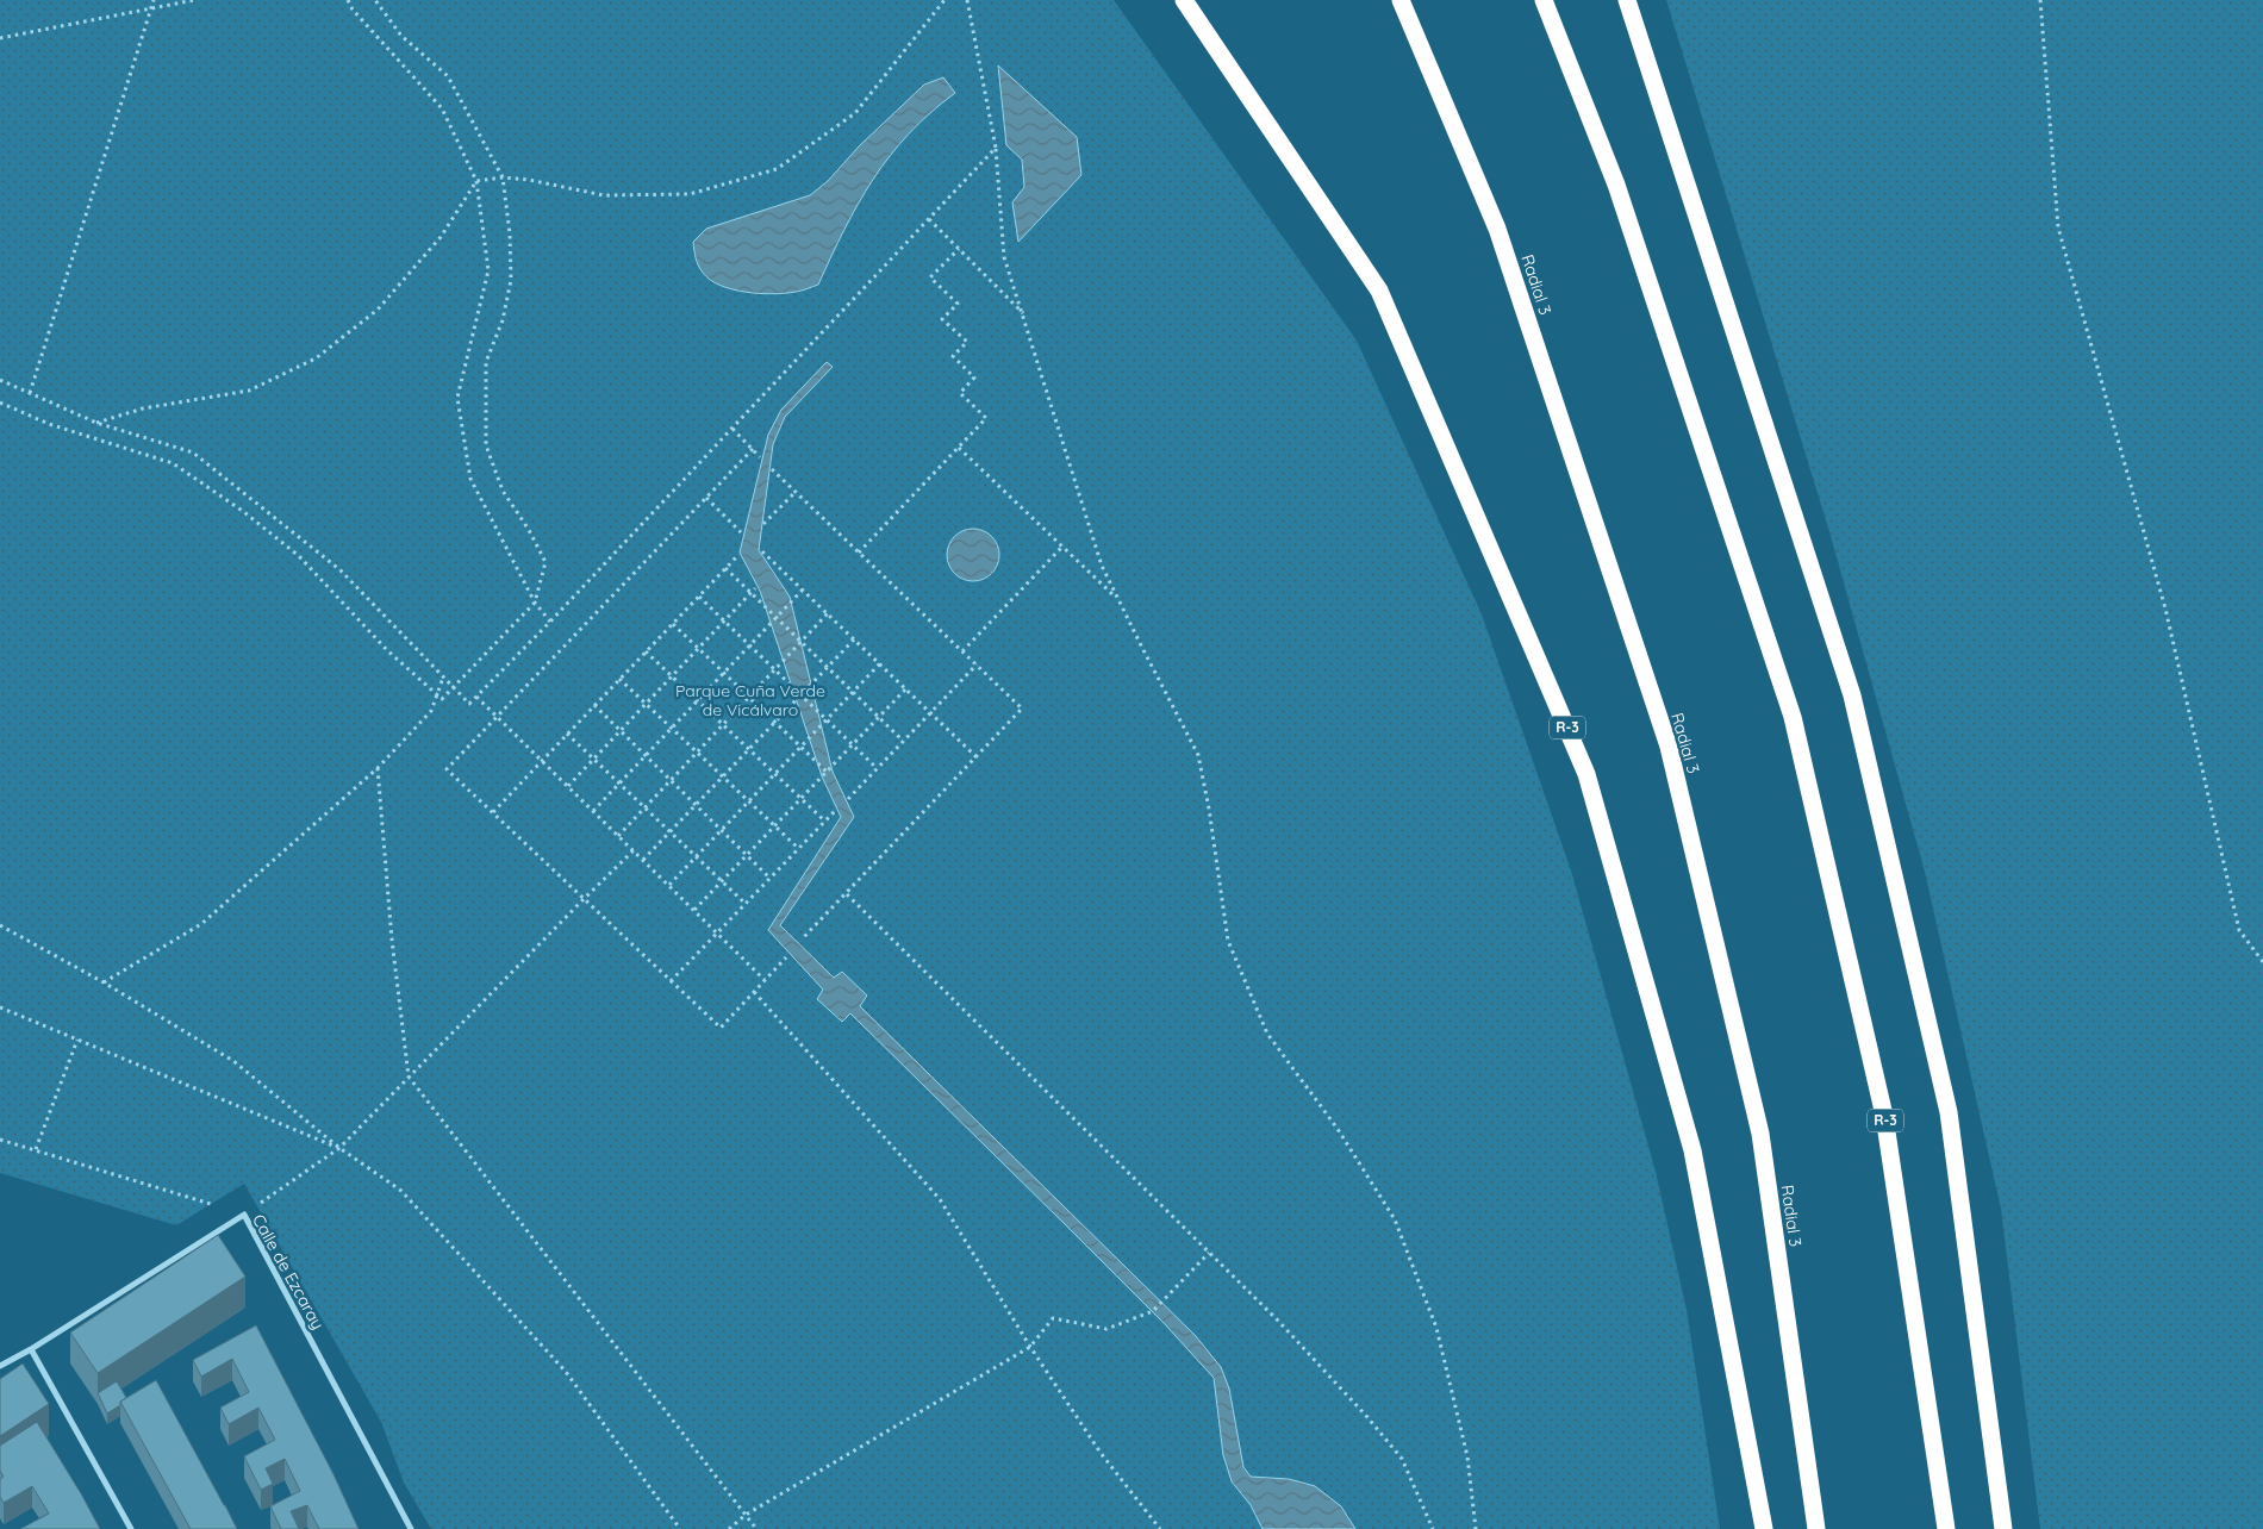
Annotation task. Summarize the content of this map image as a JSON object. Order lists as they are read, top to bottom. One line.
{"streets":{"highway":["Radial 3","R-3"],"street":["Calle de Ezcaray"]},"parks":["Parque Cuña Verde de Vicálvaro"]}
